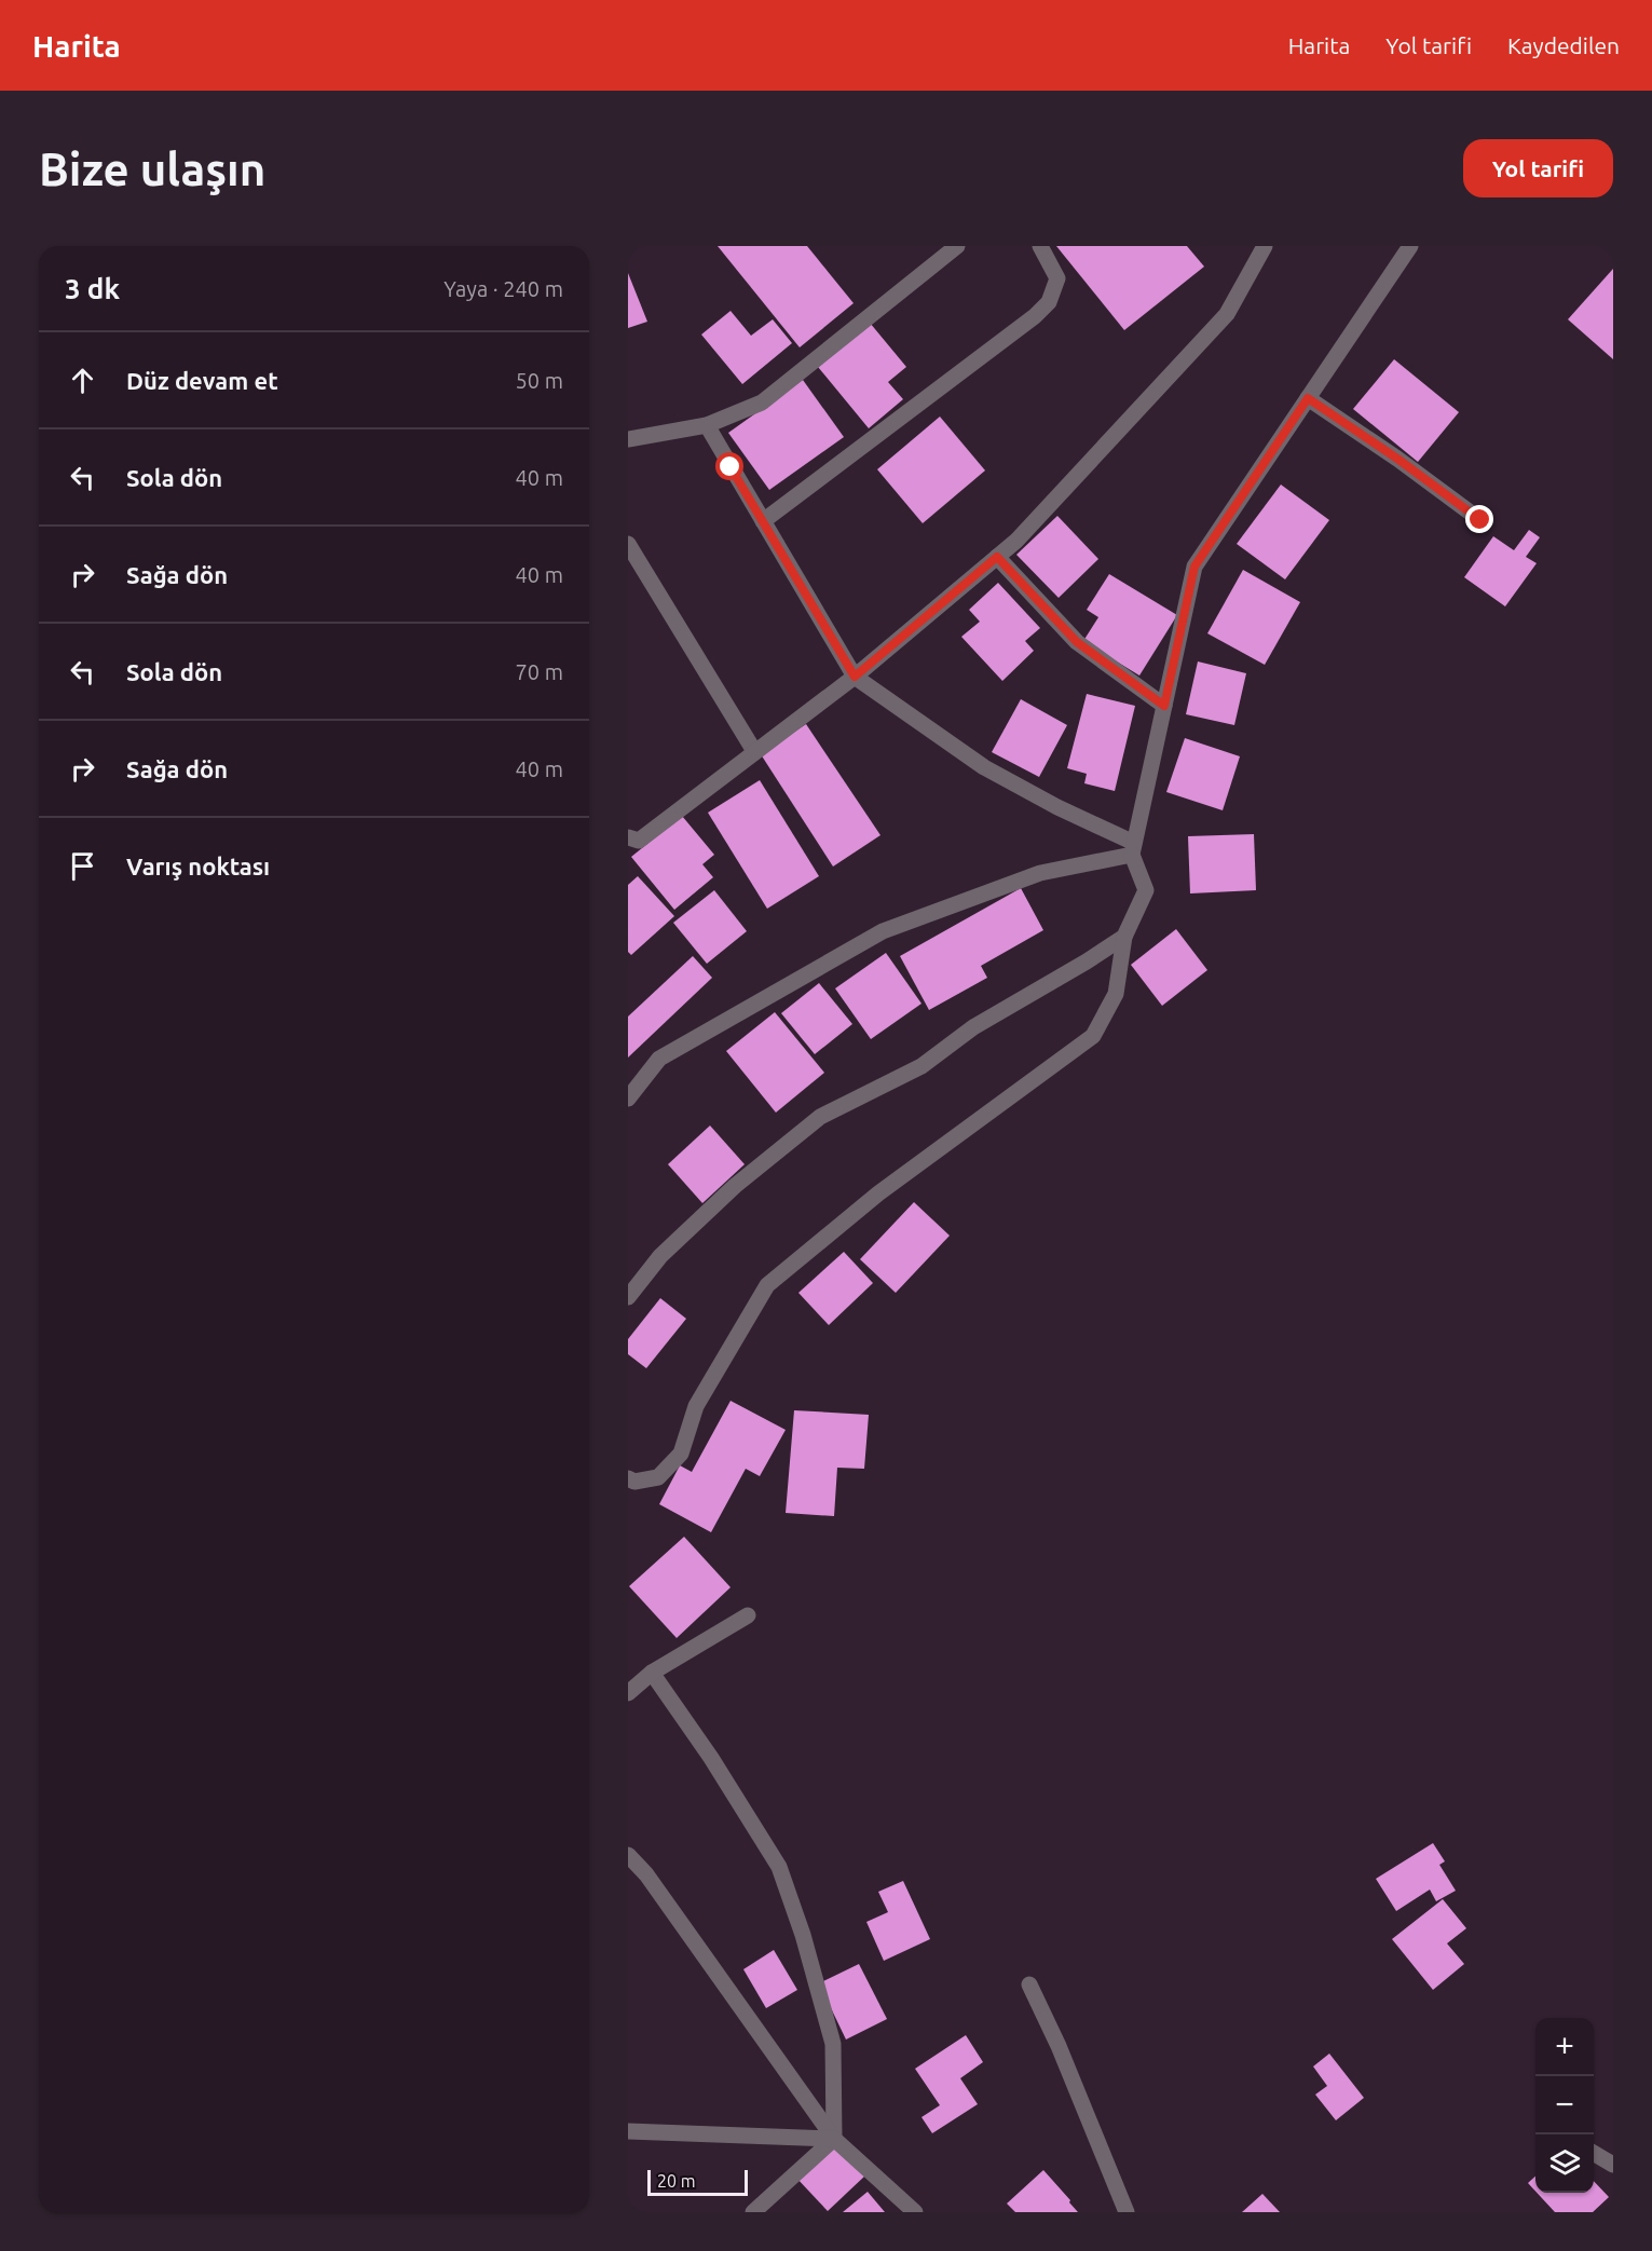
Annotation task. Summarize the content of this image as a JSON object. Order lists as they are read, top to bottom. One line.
{"scale_bar":"20 m","page":{"header":"Harita","nav":["Harita","Yol tarifi","Kaydedilen"],"buttons":"Yol tarifi","title":"Bize ulaşın","heading":["3 dk","Yaya · 240 m"],"list":[["Düz devam et","50 m"],["Sola dön","40 m"],["Sağa dön","40 m"],["Sola dön","70 m"],["Sağa dön","40 m"],"Varış noktası"],"map_buttons":["+","−"],"scale":"20 m"}}
